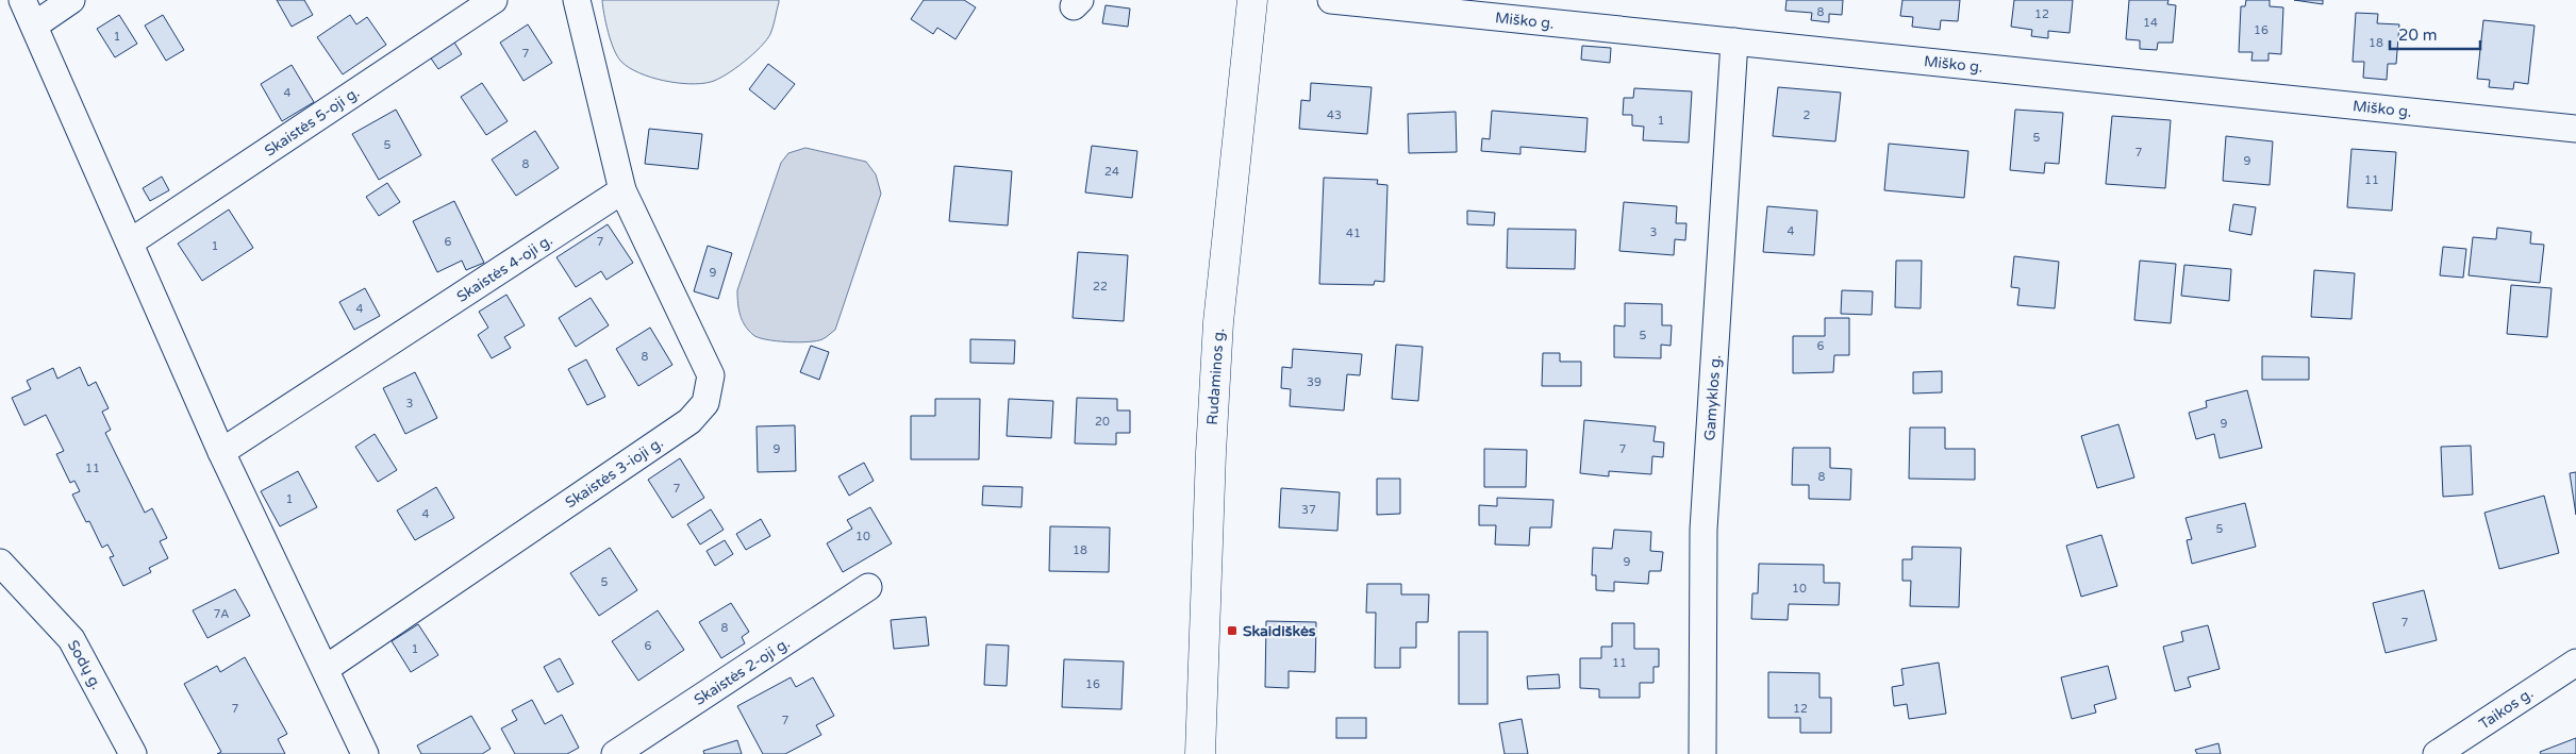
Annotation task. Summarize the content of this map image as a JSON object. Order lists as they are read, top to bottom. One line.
{"streets":{"main road":["Rudaminos g."],"street":["Miško g.","Skaistės 5-oji g.","Skaistės 4-oji g.","Gamyklos g.","Skaistės 3-ioji g.","Sodų g.","Skaistės 2-oji g.","Taikos g."]},"crossings":[["Miško g.","Gamyklos g."],["Skaistės 4-oji g.","Skaistės 3-ioji g."]],"places":{"transit":["Skaidiškės"]},"house_numbers":["8","12","14","16","1","18","7","4","43","2","1","5","5","7","9","8","24","11","4","3","41","6","7","1","9","22","4","5","6","8","39","3","20","9","9","7","11","8","7","1","37","4","5","10","18","9","5","10","7A","7","8","6","1","11","16","7","12","7"],"scale_bar":"20 m"}
